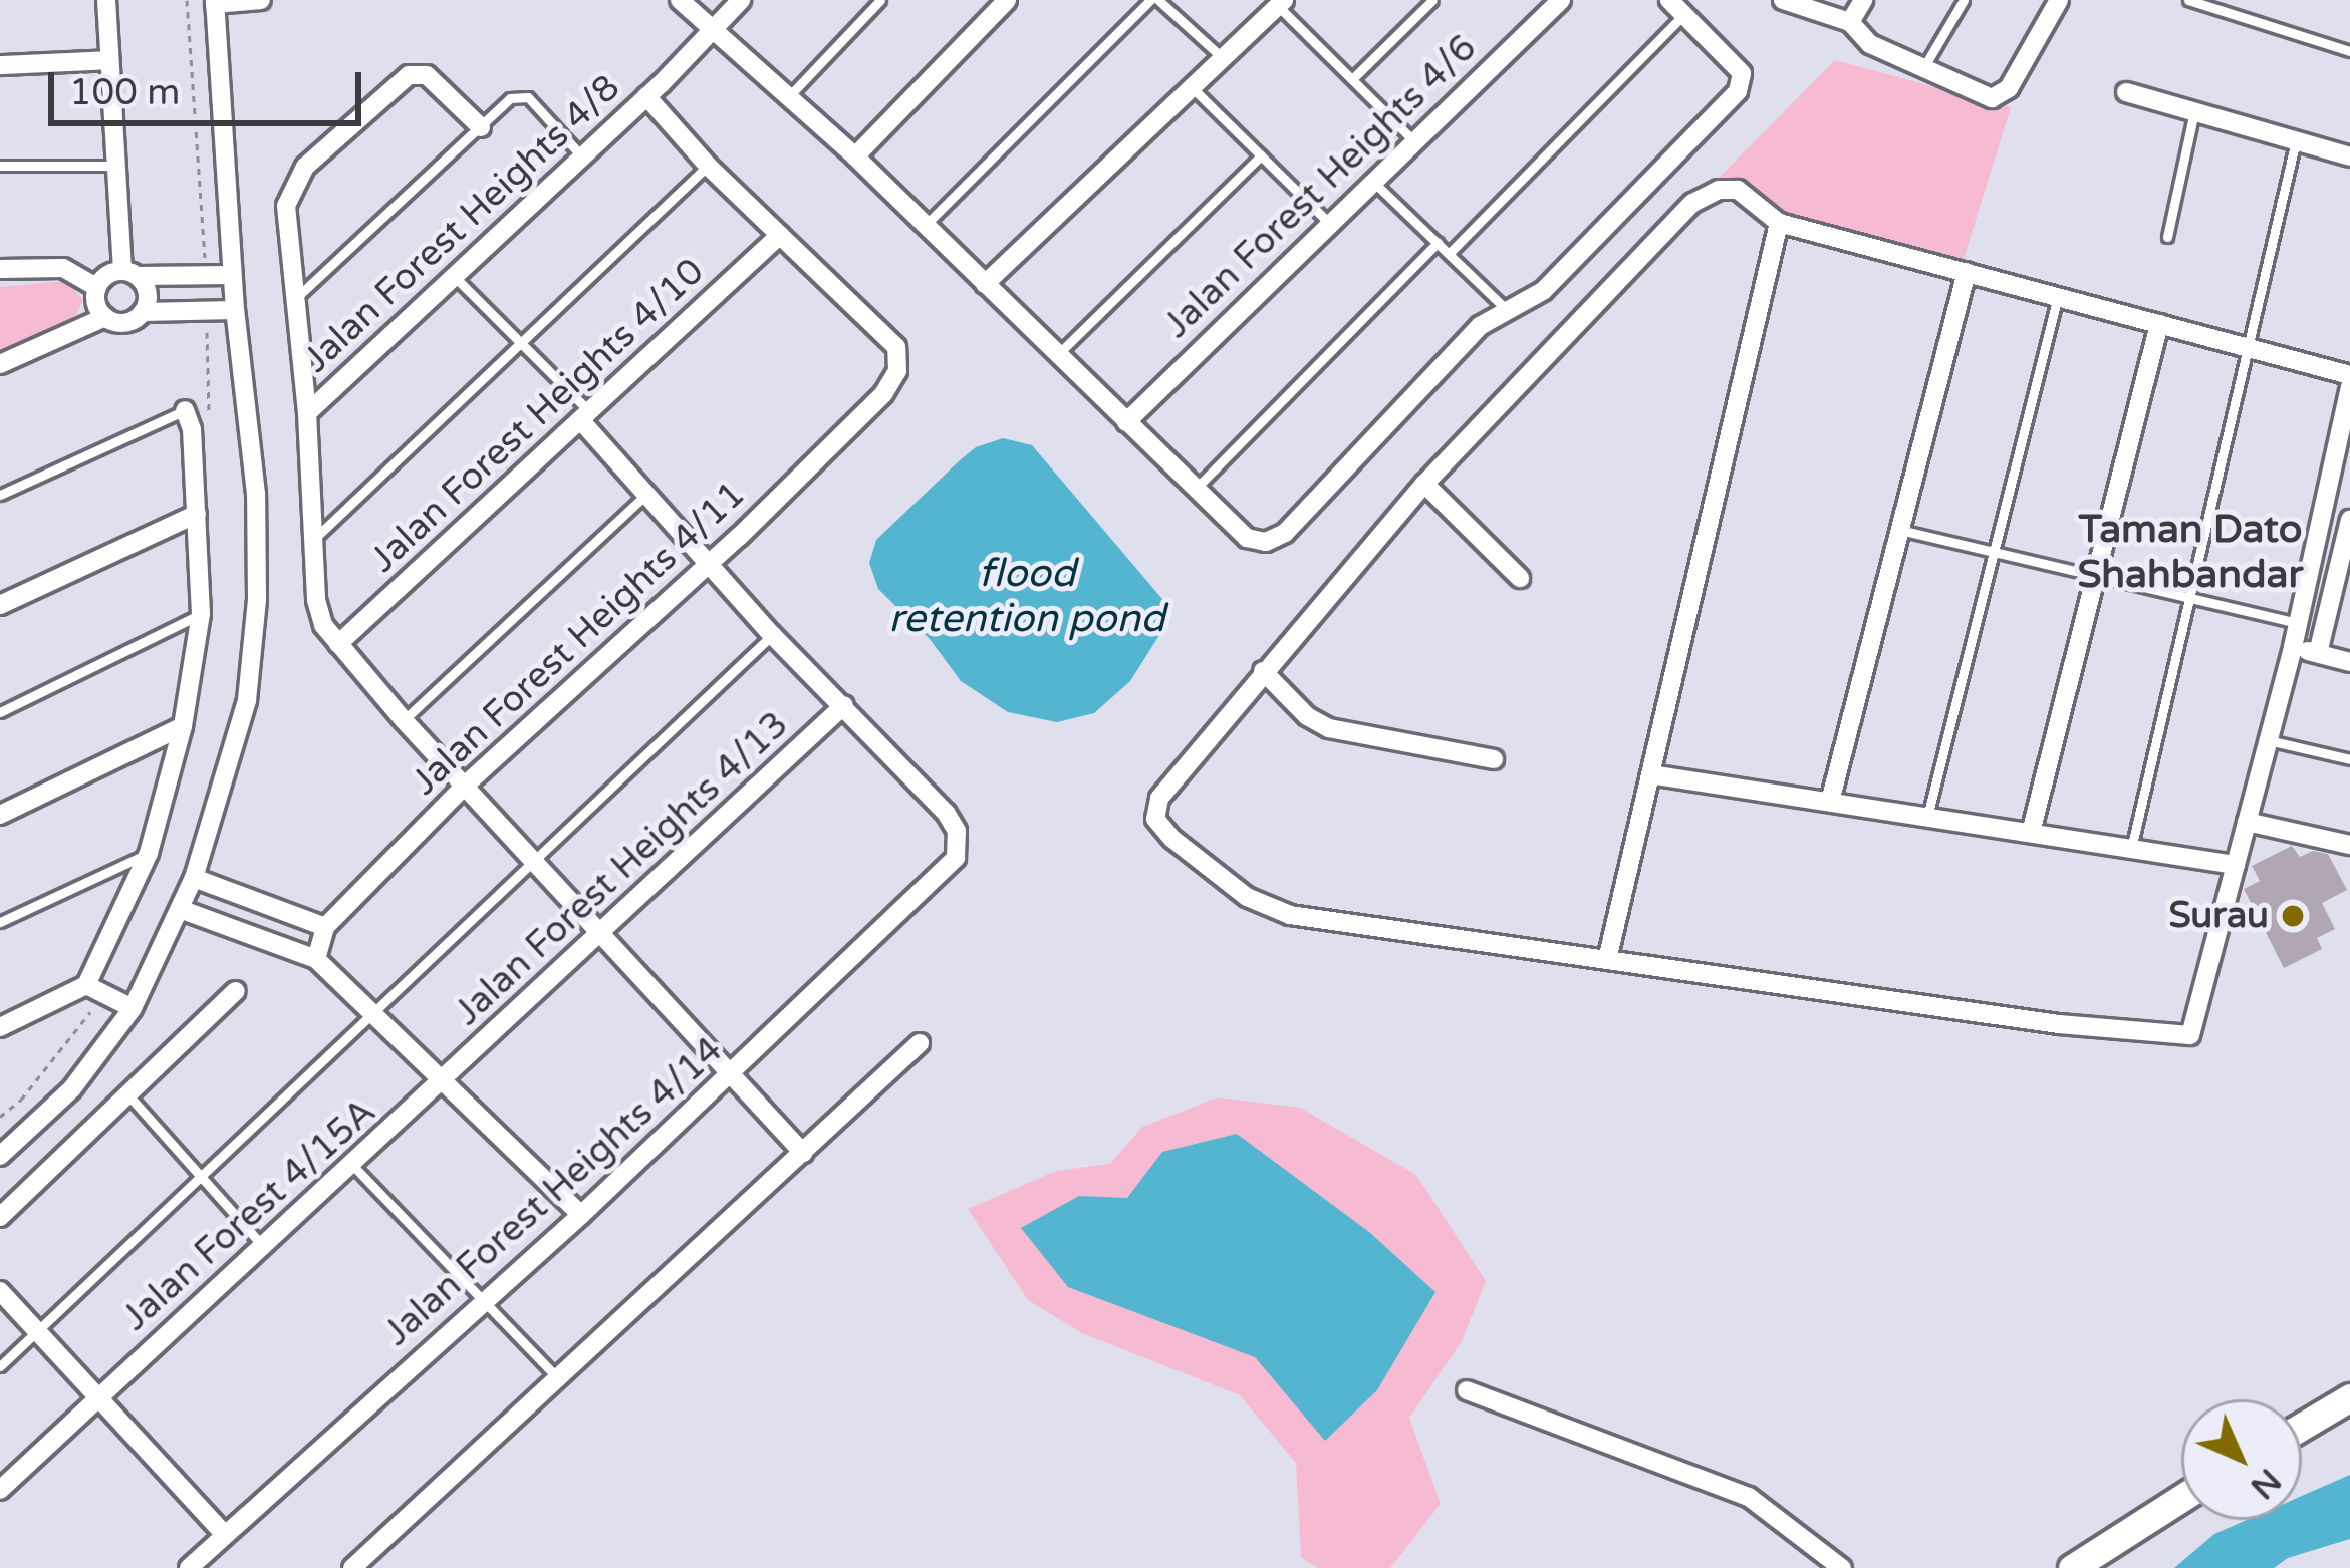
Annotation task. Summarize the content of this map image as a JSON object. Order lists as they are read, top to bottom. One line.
{"streets":{"street":["Jalan Forest Heights 4/6","Jalan Forest Heights 4/8","Jalan Forest Heights 4/10","Jalan Forest Heights 4/11","Jalan Forest Heights 4/13","Jalan Forest Heights 4/14","Jalan Forest 4/15A"]},"crossings":[["Jalan Forest Heights 4/10","Jalan Forest Heights 4/11"],["Jalan Forest Heights 4/13","Jalan Forest Heights 4/14"],["Jalan Forest Heights 4/13","Jalan Forest 4/15A"]],"districts":["Taman Dato Shahbandar"],"water":["flood retention pond"],"places":["Surau"],"scale_bar":"100 m","north":"bottom right"}
